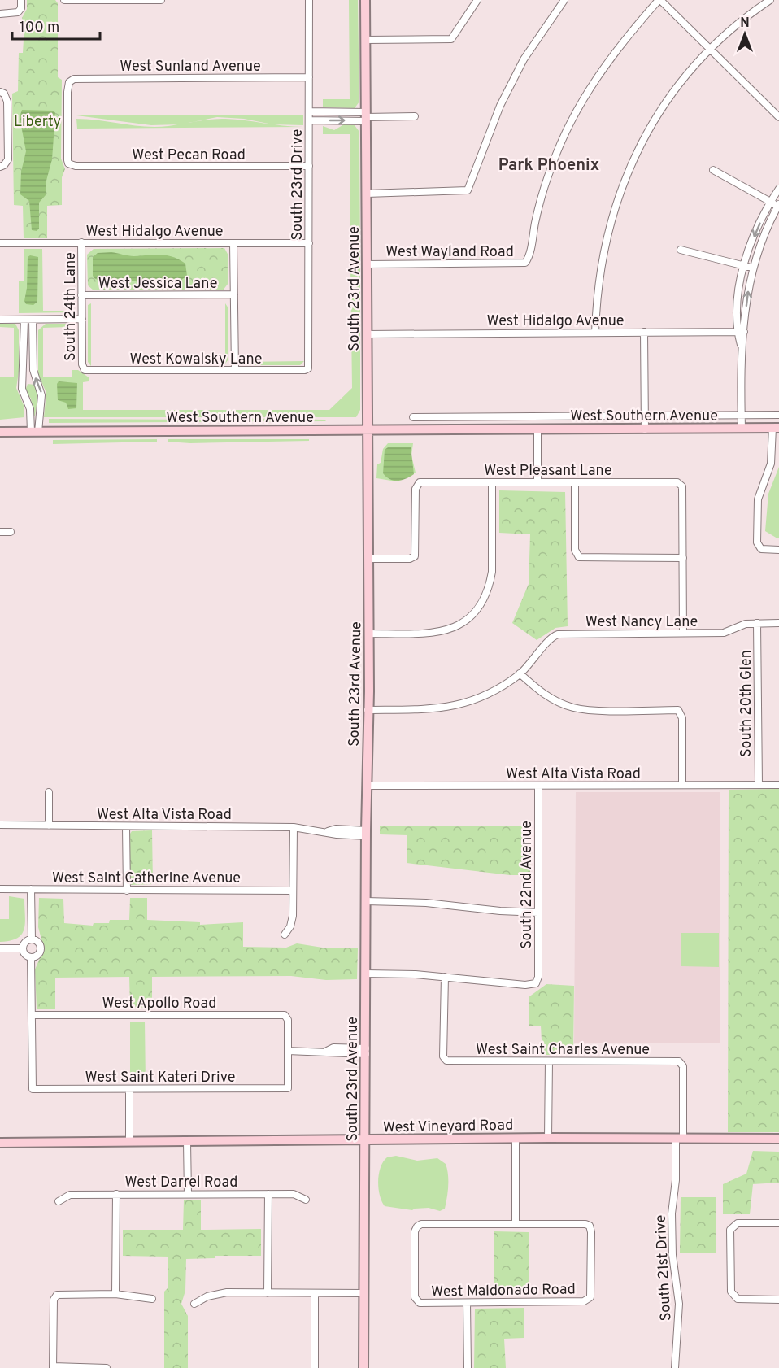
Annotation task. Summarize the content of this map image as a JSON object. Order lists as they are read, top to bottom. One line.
{"streets":{"street":["West Sunland Avenue","West Pecan Road","South 23rd Drive","West Hidalgo Avenue","West Wayland Road","West Jessica Lane","South 23rd Avenue","South 24th Lane","West Kowalsky Lane","West Southern Avenue","West Pleasant Lane","West Nancy Lane","South 20th Glen","West Alta Vista Road","West Saint Catherine Avenue","South 22nd Avenue","West Apollo Road","West Saint Charles Avenue","West Saint Kateri Drive","West Vineyard Road","West Darrel Road","South 21st Drive","West Maldonado Road"]},"crossings":[["West Sunland Avenue","West Pecan Road"],["West Sunland Avenue","South 23rd Drive"],["West Pecan Road","South 23rd Drive"],["South 23rd Drive","West Hidalgo Avenue"],["South 23rd Drive","West Kowalsky Lane"],["West Hidalgo Avenue","South 23rd Avenue"],["West Hidalgo Avenue","South 24th Lane"],["West Wayland Road","South 23rd Avenue"],["West Jessica Lane","South 24th Lane"],["South 23rd Avenue","West Southern Avenue"],["South 23rd Avenue","West Pleasant Lane"],["South 23rd Avenue","West Nancy Lane"],["South 23rd Avenue","West Alta Vista Road"],["South 23rd Avenue","West Vineyard Road"],["South 24th Lane","West Kowalsky Lane"],["West Nancy Lane","South 20th Glen"],["South 20th Glen","West Alta Vista Road"],["West Alta Vista Road","South 22nd Avenue"],["South 22nd Avenue","West Saint Charles Avenue"],["West Apollo Road","West Saint Kateri Drive"],["West Saint Charles Avenue","South 21st Drive"],["West Vineyard Road","South 21st Drive"]],"districts":["Park Phoenix"],"parks":["Liberty"],"scale_bar":"100 m","north":"top"}
